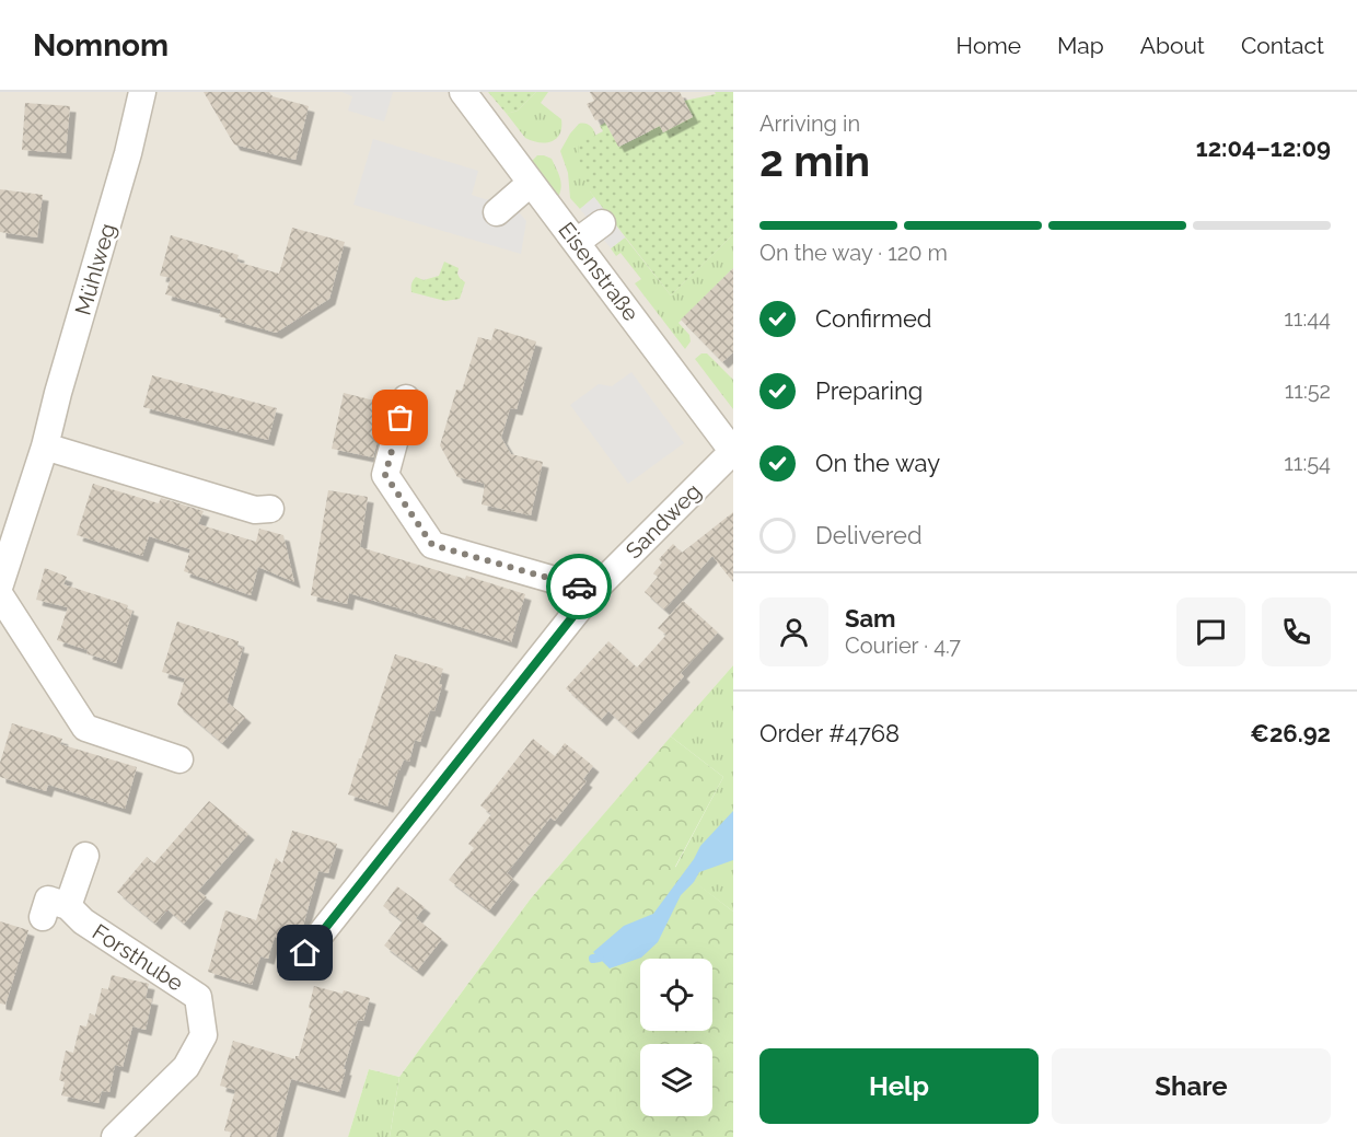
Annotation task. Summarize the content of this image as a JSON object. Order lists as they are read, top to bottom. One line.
{"streets":{"street":["Mühlweg","Eisenstraße","Sandweg","Forsthube"]},"crossings":[["Eisenstraße","Sandweg"]],"page":{"header":"Nomnom","nav":["Home","Map","About","Contact"],"heading":["2 min","Arriving in","12:04–12:09"],"panel":["Sam","Courier · 4.7","Order #4768","€26.92"],"bar":"On the way · 120 m","list":[["Confirmed","11:44"],["Preparing","11:52"],["On the way","11:54"],"Delivered"],"buttons":["Help","Share"]}}
